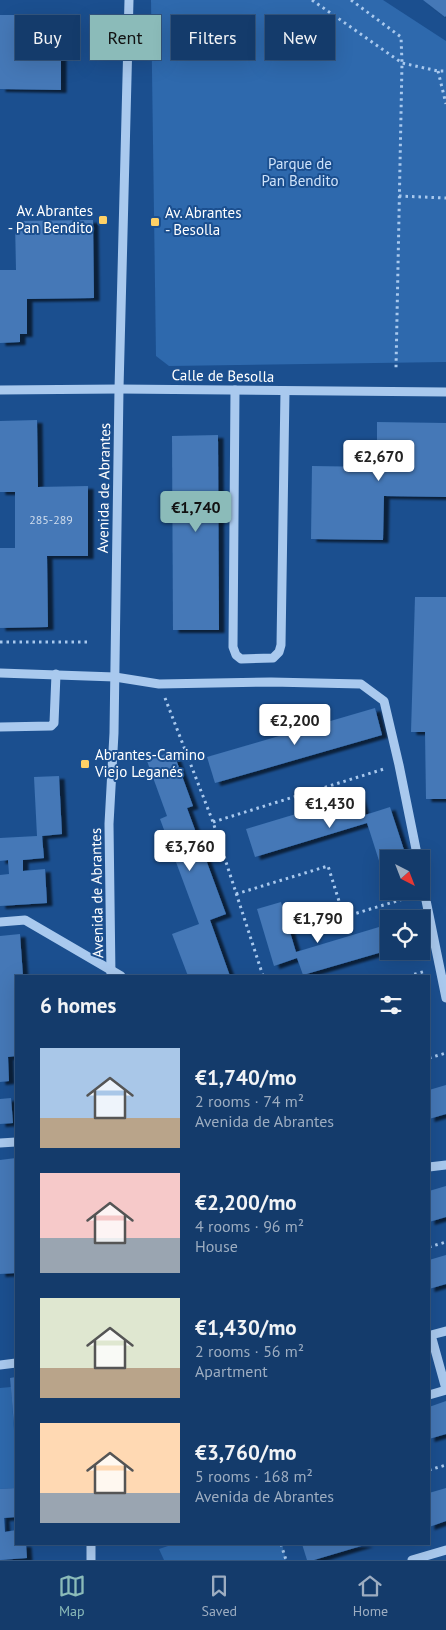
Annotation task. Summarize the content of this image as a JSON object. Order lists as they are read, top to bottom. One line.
{"streets":{"street":["Calle de Besolla","Avenida de Abrantes"]},"crossings":[["Calle de Besolla","Avenida de Abrantes"]],"parks":["Parque de Pan Bendito"],"places":{"transit":["Av. Abrantes - Pan Bendito","Av. Abrantes - Besolla","Abrantes-Camino Viejo Leganés"]},"house_numbers":["285-289"],"north":"bottom right","page":{"chip":["Buy","Rent","Filters","New"],"price":["€2,670","€1,740","€2,200","€1,430","€3,760","€1,790"],"heading":"6 homes","list":[{"name":"€1,740/mo","note":"2 rooms · 74 m² · Avenida de Abrantes"},{"name":"€2,200/mo","note":"4 rooms · 96 m² · House"},{"name":"€1,430/mo","note":"2 rooms · 56 m² · Apartment"},{"name":"€3,760/mo","note":"5 rooms · 168 m² · Avenida de Abrantes"}],"tabs":["Map","Saved","Home"]}}
